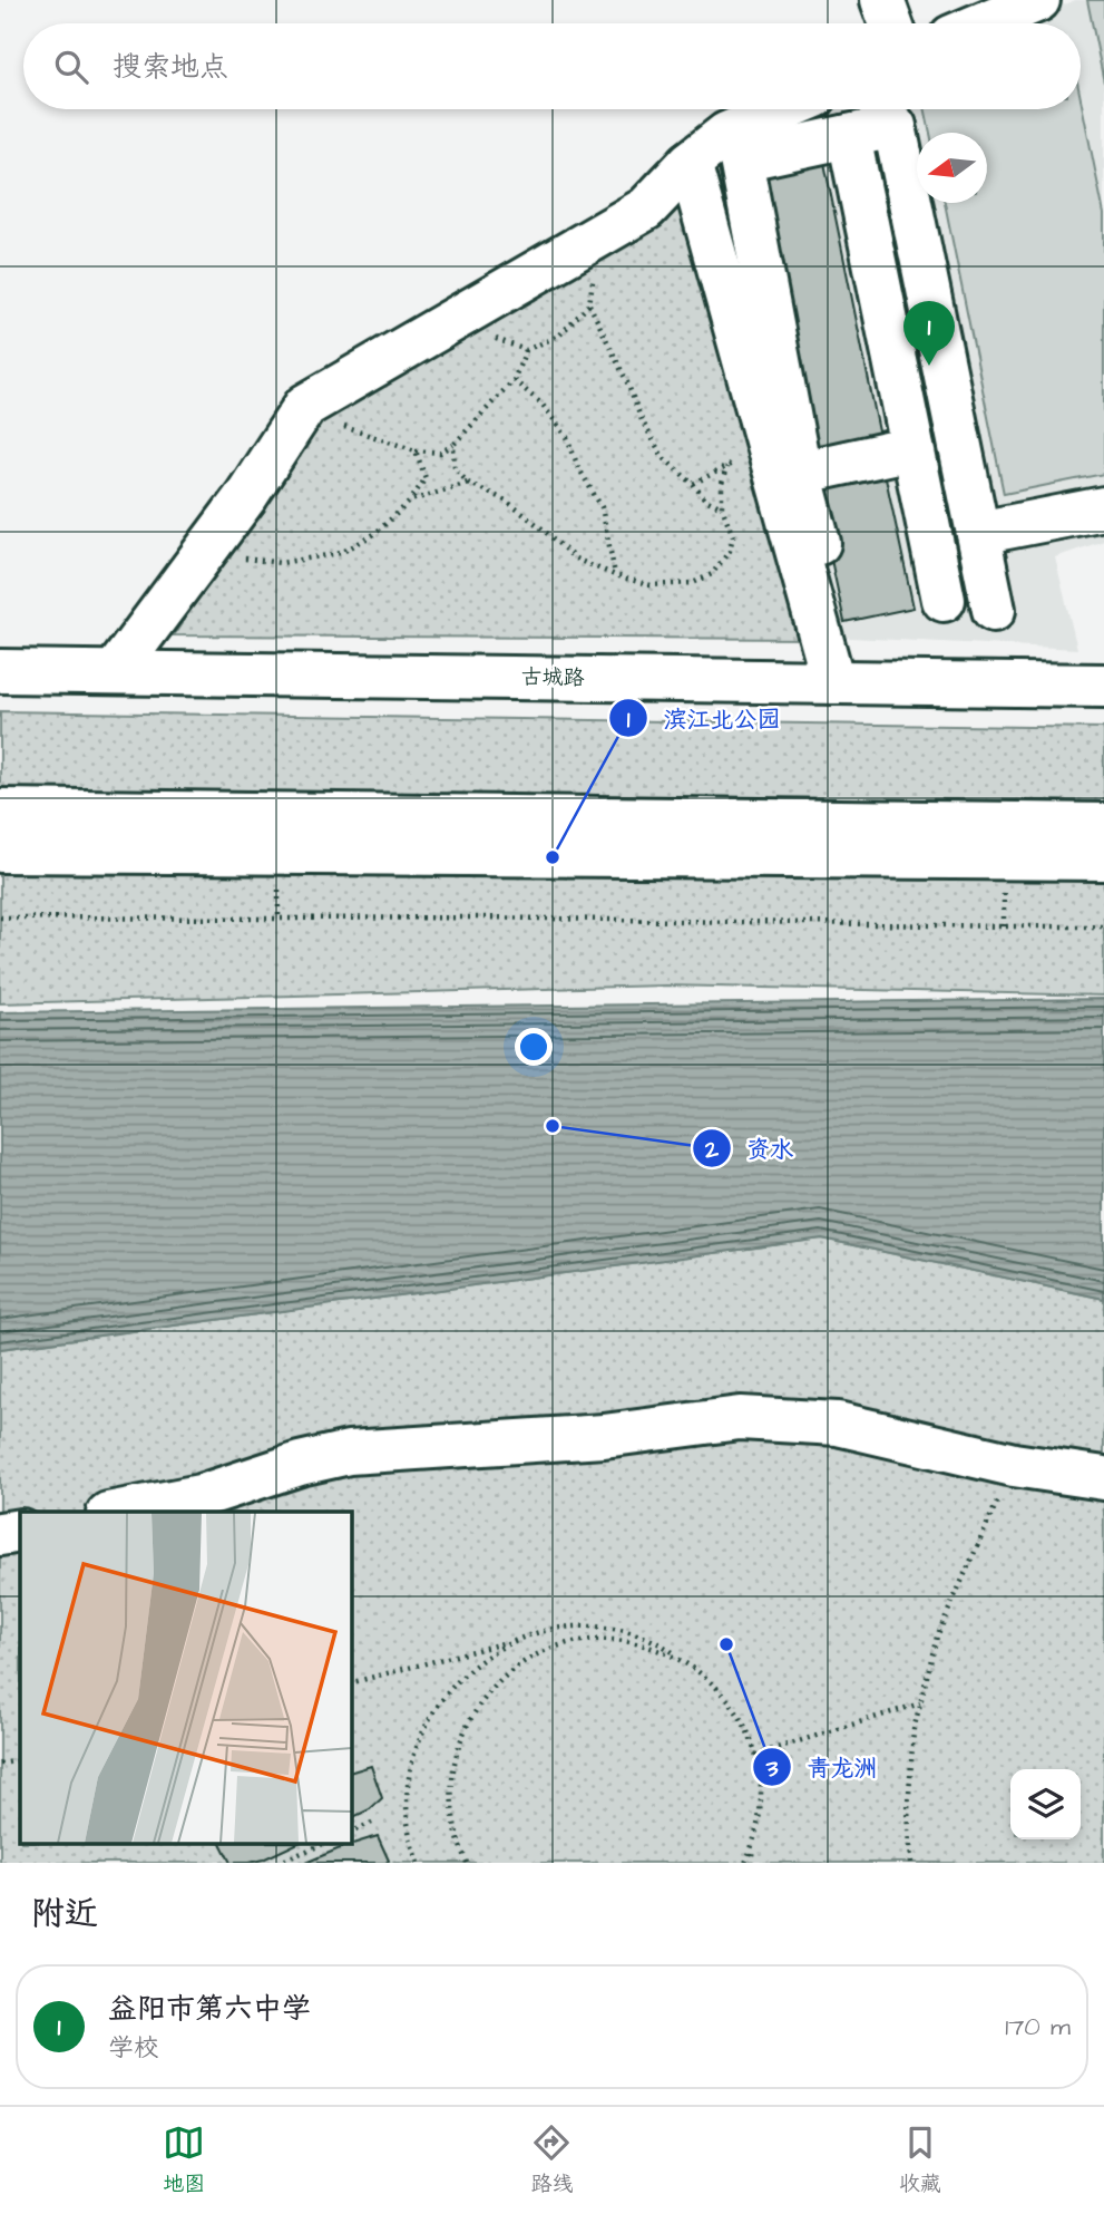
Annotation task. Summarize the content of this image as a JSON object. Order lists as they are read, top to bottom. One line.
{"streets":{"street":["古城路"]},"places":["滨江北公园","资水","青龙洲"],"north":"left","page":{"search":"搜索地点","pins":"1","heading":"附近","list":[{"mark":"1","name":"益阳市第六中学","note":"学校","value":"170 m"}],"nav":["地图","路线","收藏"]}}
